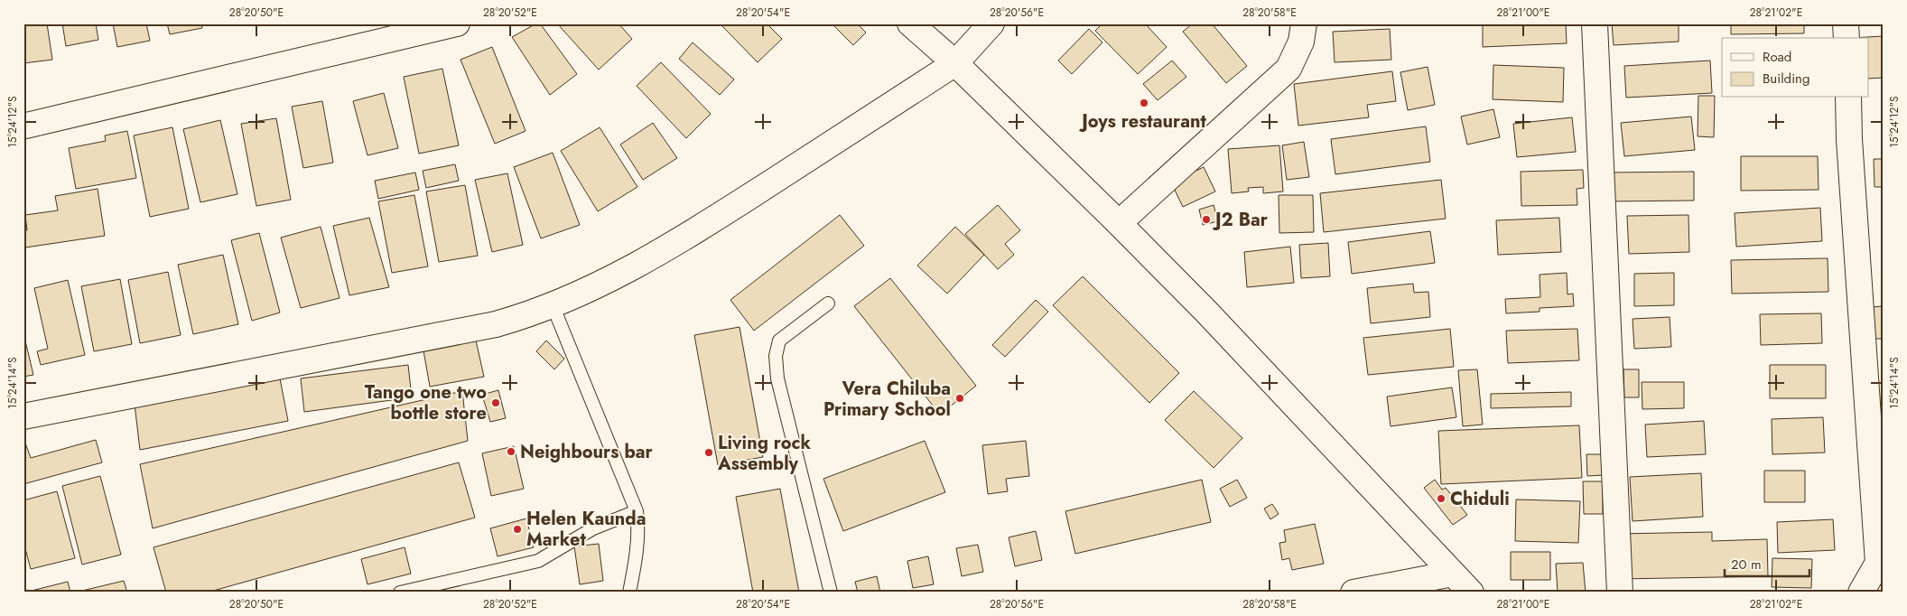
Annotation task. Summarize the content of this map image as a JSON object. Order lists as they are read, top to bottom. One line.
{"places":["Joys restaurant","J2 Bar","Vera Chiluba Primary School","Tango one two bottle store","Neighbours bar","Living rock Assembly","Chiduli","Helen Kaunda Market"],"legend":["Road","Building"],"scale_bar":"20 m","coordinates":["28°20'50\"E","28°20'52\"E","28°20'54\"E","28°20'56\"E","28°20'58\"E","28°21'00\"E","28°21'02\"E","15°24'12\"S","15°24'14\"S"]}
